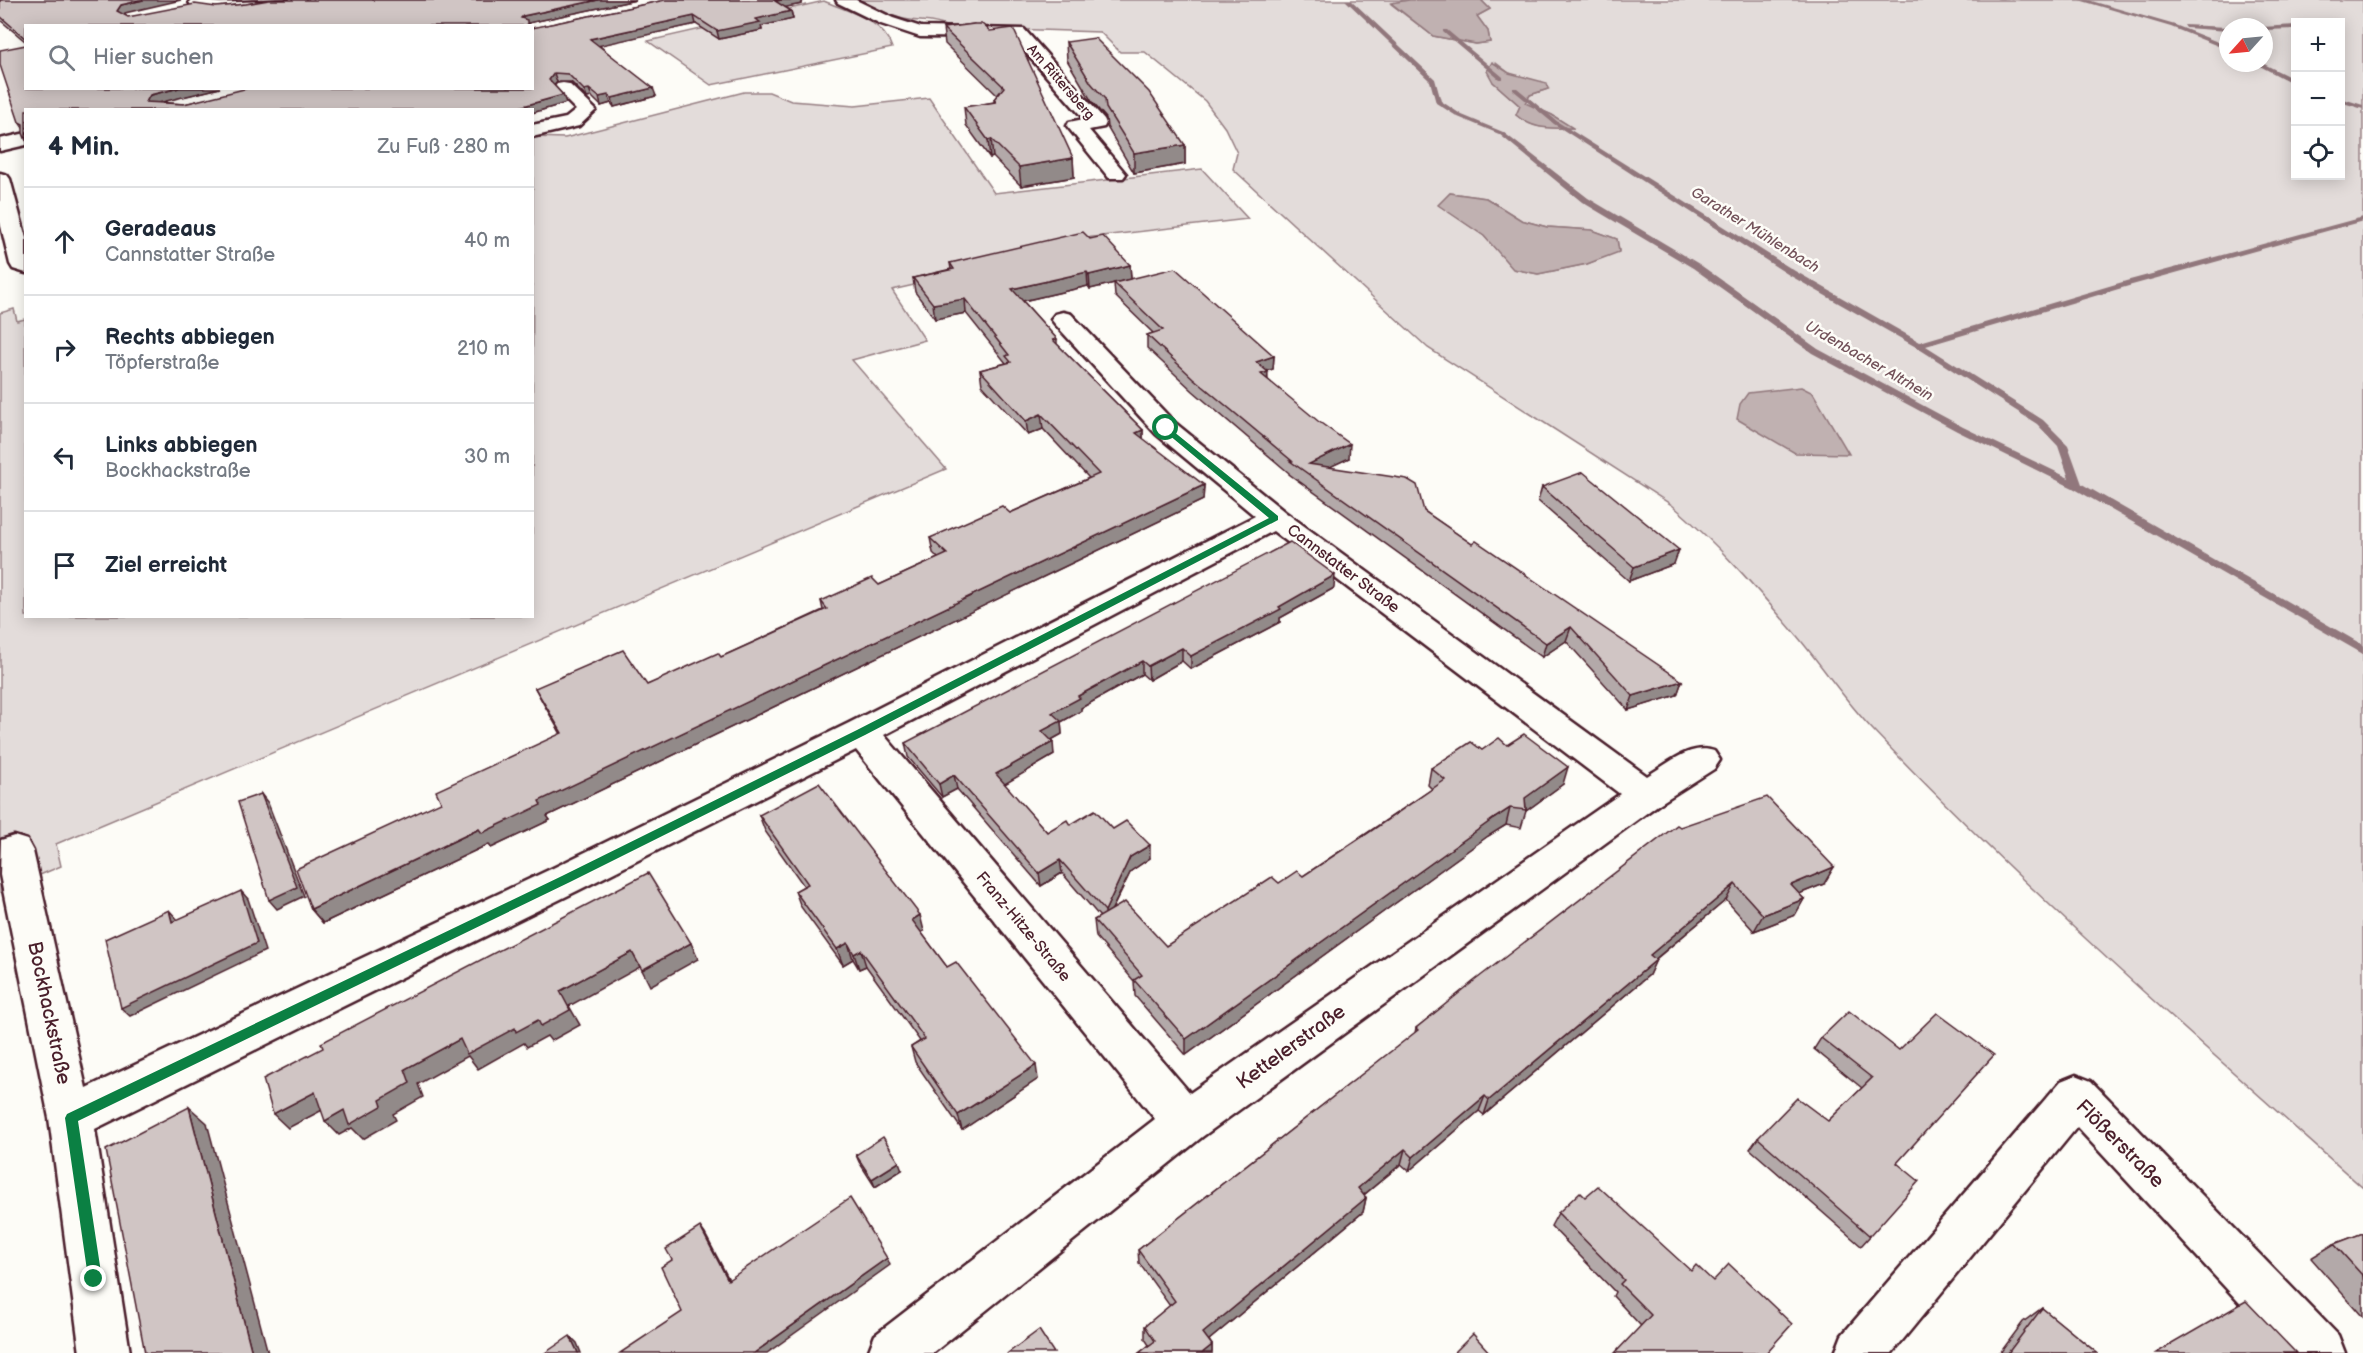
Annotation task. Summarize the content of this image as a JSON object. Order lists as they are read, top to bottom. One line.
{"streets":{"street":["Am Rittersberg","Cannstatter Straße","Franz-Hitze-Straße","Bockhackstraße","Kettelerstraße","Flößerstraße"]},"crossings":[["Cannstatter Straße","Kettelerstraße"],["Franz-Hitze-Straße","Kettelerstraße"]],"water":["Garather Mühlenbach","Urdenbacher Altrhein"],"north":"bottom left","page":{"map_buttons":["+","−"],"search":"Hier suchen","heading":["4 Min.","Zu Fuß · 280 m"],"list":[["Geradeaus","Cannstatter Straße","40 m"],["Rechts abbiegen","Töpferstraße","210 m"],["Links abbiegen","Bockhackstraße","30 m"],"Ziel erreicht"]}}
